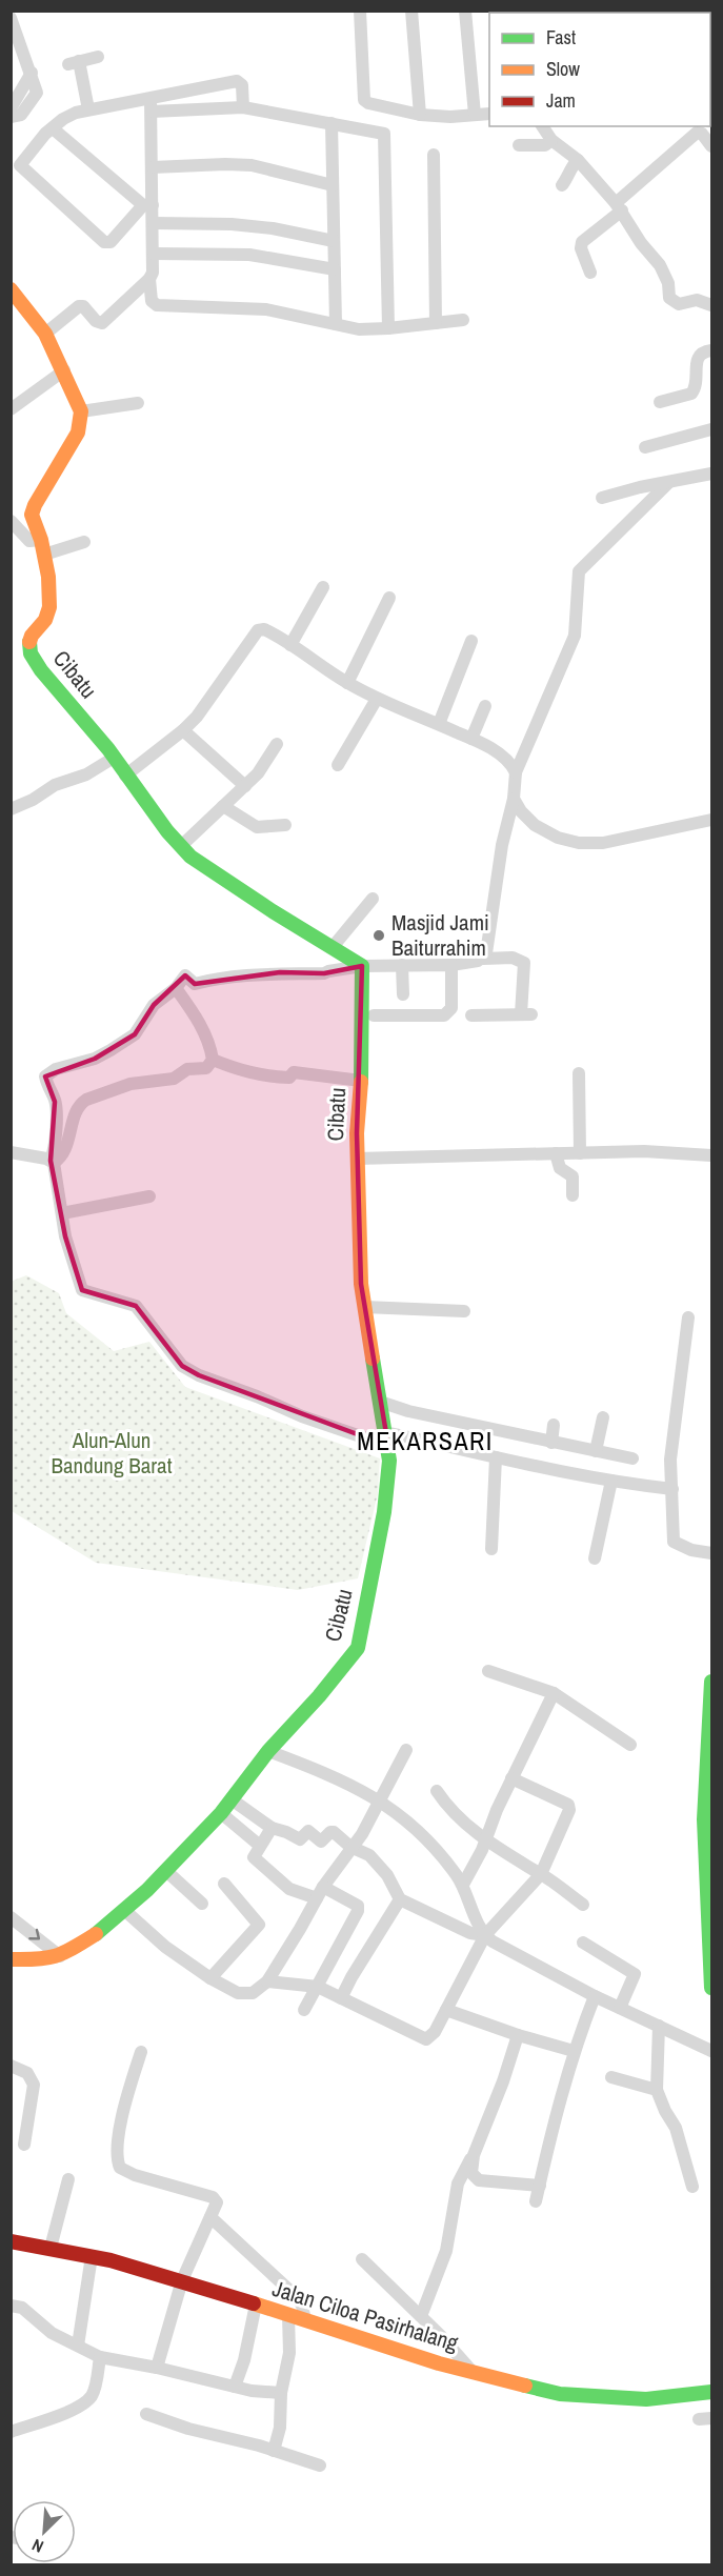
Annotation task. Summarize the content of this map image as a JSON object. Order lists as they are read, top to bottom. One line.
{"streets":{"main road":["Cibatu","Jalan Ciloa Pasirhalang"]},"districts":["MEKARSARI"],"parks":["Alun-Alun Bandung Barat"],"places":["Masjid Jami Baiturrahim"],"legend":["Fast","Slow","Jam"],"north":"bottom left"}
